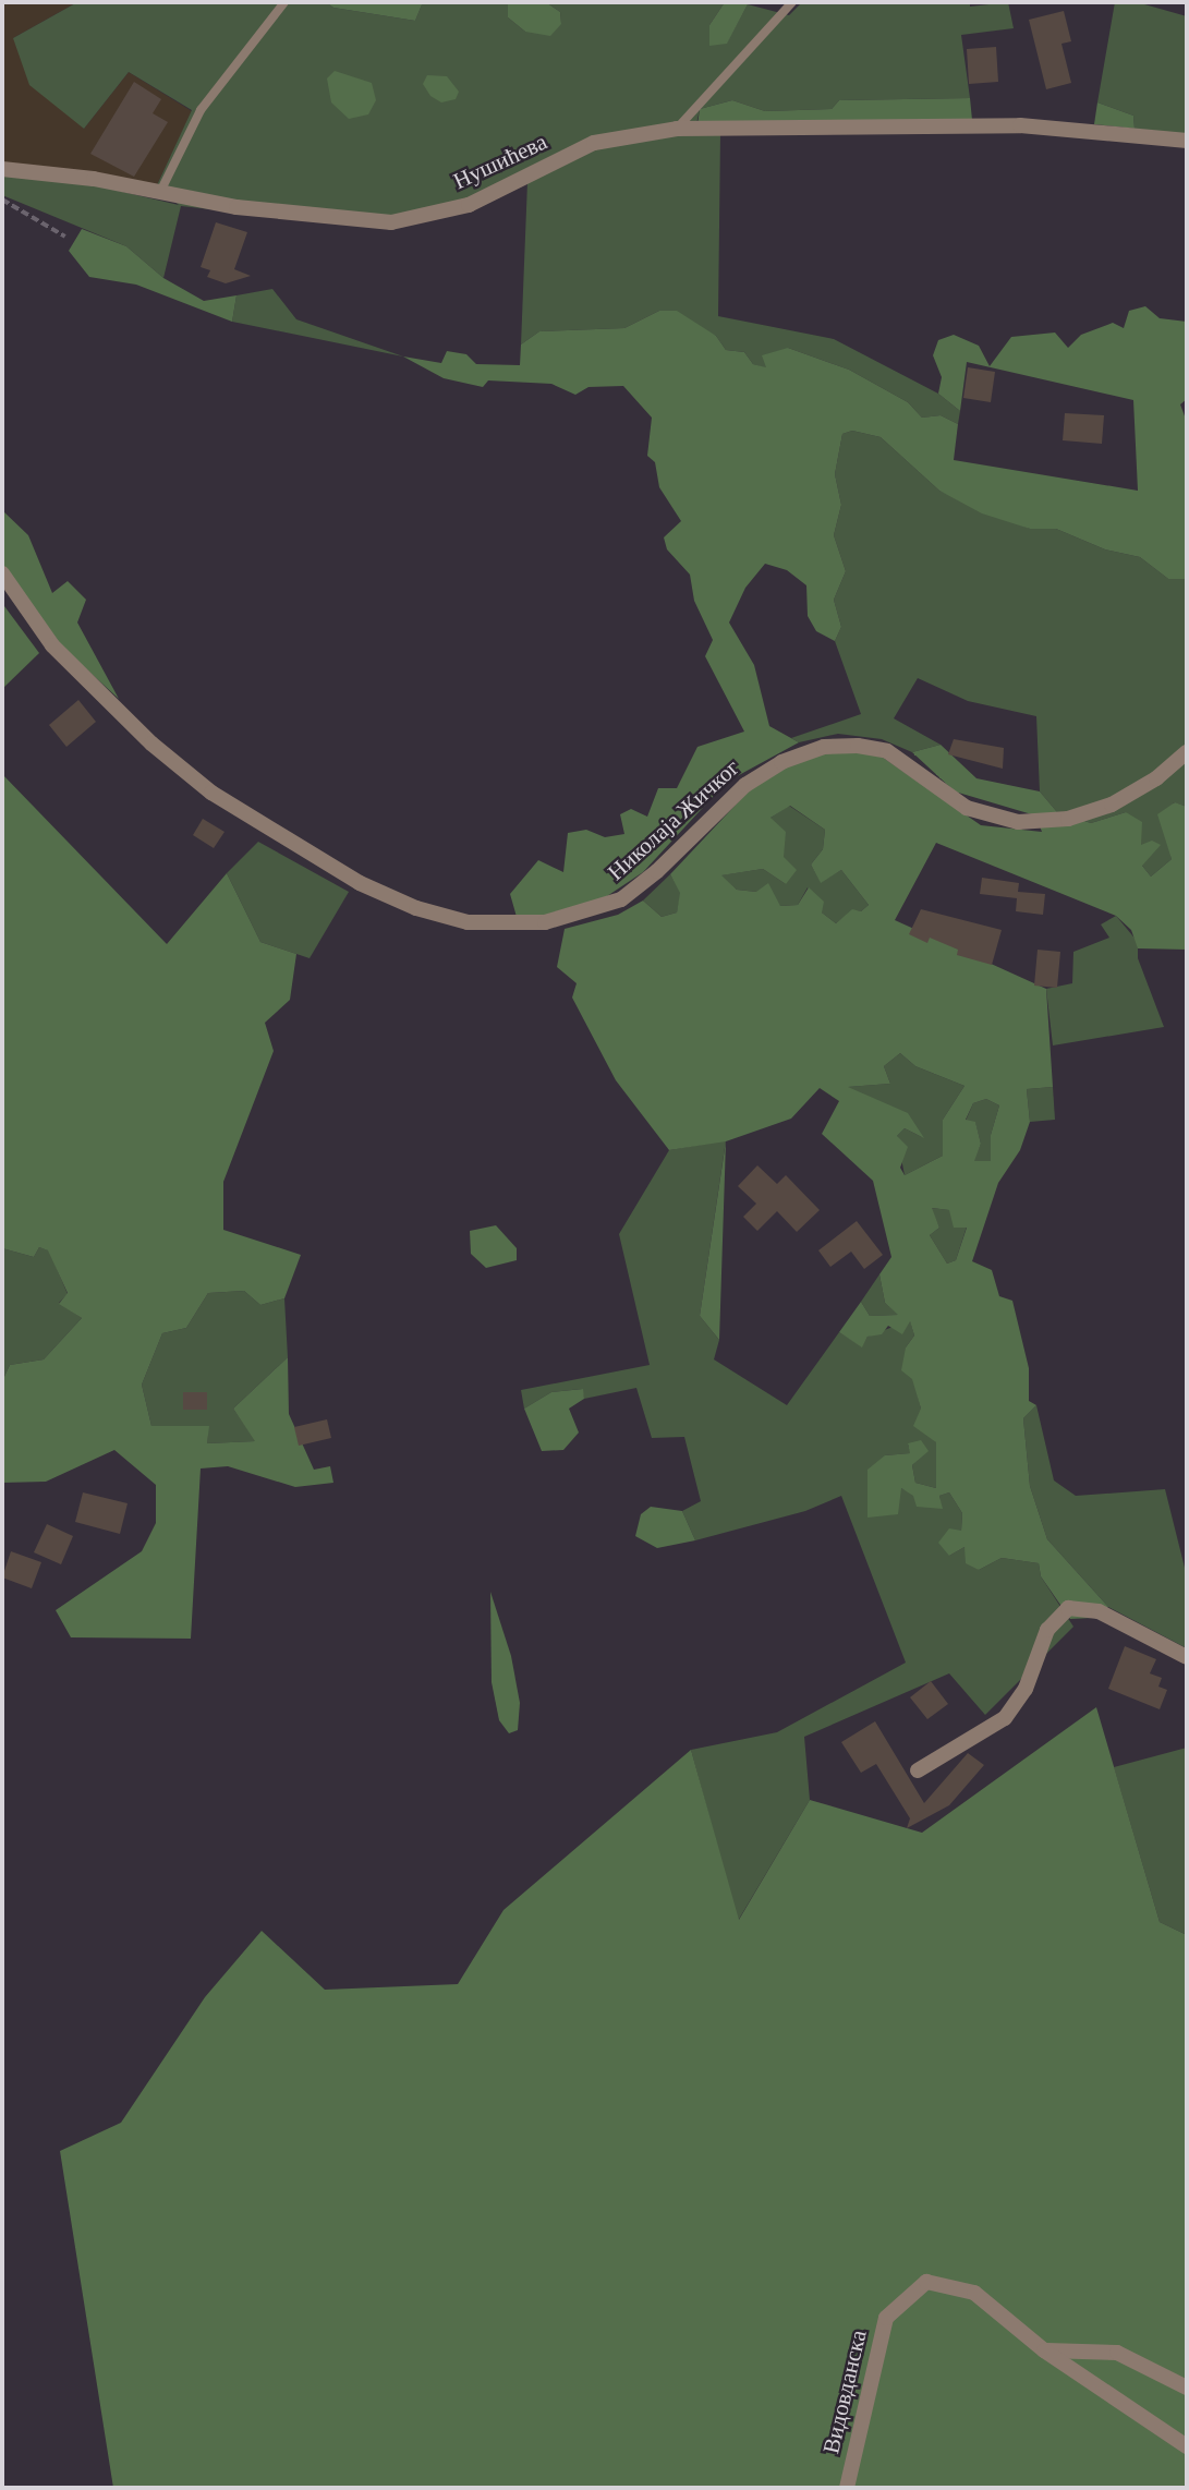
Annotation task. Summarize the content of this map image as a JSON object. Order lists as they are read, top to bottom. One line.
{"streets":{"street":["Нушићева","Николаја Жичког","Видовданска"]}}
